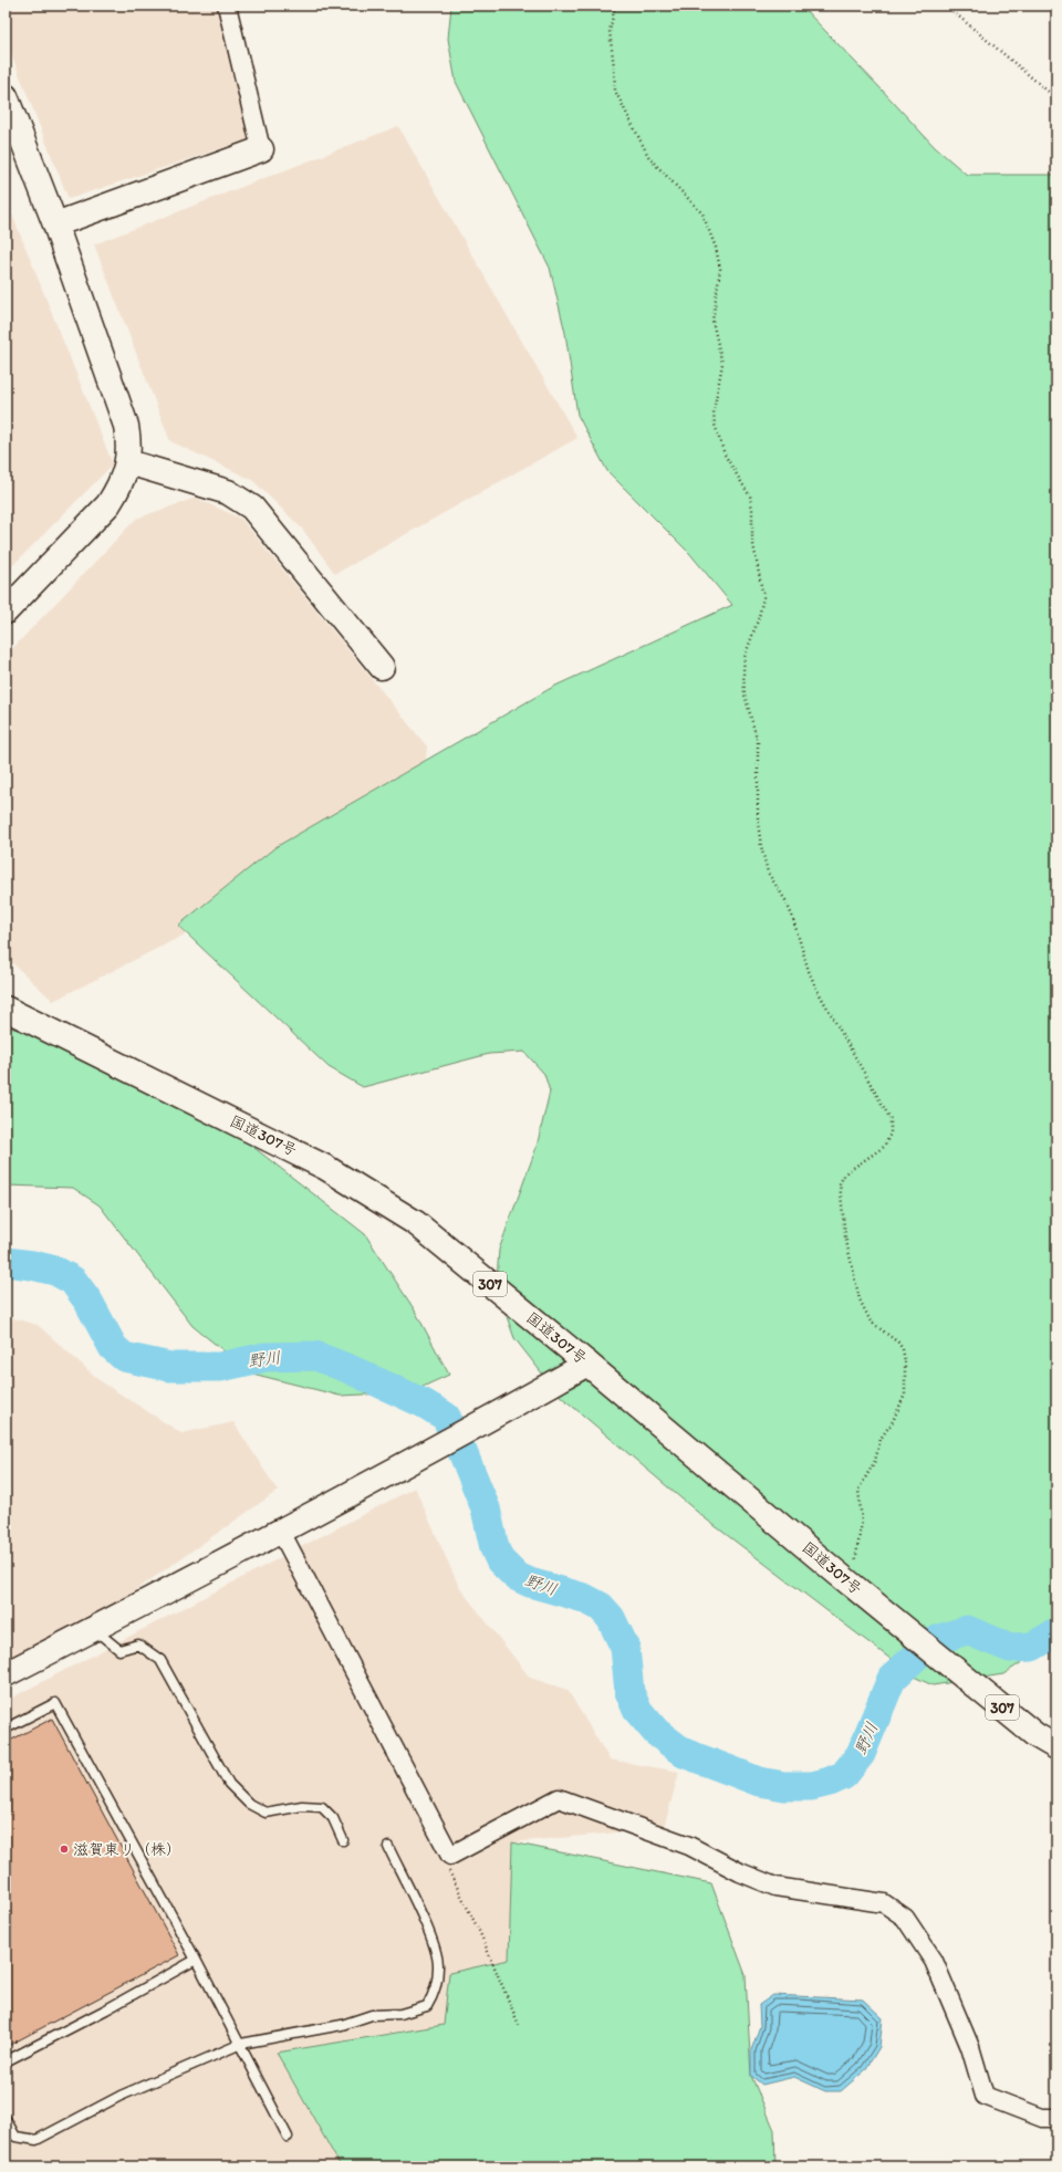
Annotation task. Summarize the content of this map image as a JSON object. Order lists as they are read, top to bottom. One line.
{"streets":{"main road":["国道307号","307"]},"water":["野川"],"places":["滋賀東リ（株）"]}
